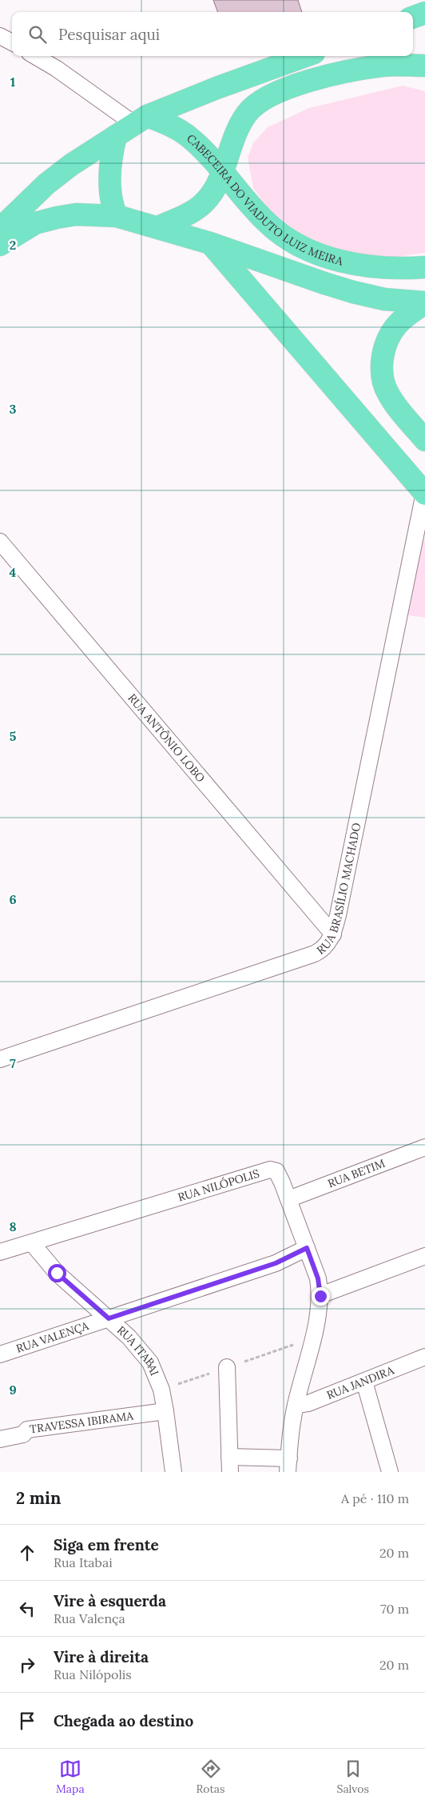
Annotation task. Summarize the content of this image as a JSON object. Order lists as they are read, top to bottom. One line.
{"streets":{"highway":["CABECEIRA DO VIADUTO LUIZ MEIRA"],"street":["RUA ANTÔNIO LOBO","RUA BRASÍLIO MACHADO","RUA BETIM","RUA NILÓPOLIS","RUA VALENÇA","RUA ITABAI","RUA JANDIRA","TRAVESSA IBIRAMA"]},"crossings":[["RUA ANTÔNIO LOBO","RUA BRASÍLIO MACHADO"],["RUA BETIM","RUA NILÓPOLIS"],["RUA NILÓPOLIS","RUA VALENÇA"],["RUA NILÓPOLIS","RUA ITABAI"],["RUA NILÓPOLIS","RUA JANDIRA"],["RUA VALENÇA","RUA ITABAI"],["RUA ITABAI","TRAVESSA IBIRAMA"]],"page":{"search":"Pesquisar aqui","heading":["2 min","A pé · 110 m"],"list":[["Siga em frente","Rua Itabai","20 m"],["Vire à esquerda","Rua Valença","70 m"],["Vire à direita","Rua Nilópolis","20 m"],"Chegada ao destino"],"nav":["Mapa","Rotas","Salvos"]},"grid":{"rows":["1","2","3","4","5","6","7","8","9"]}}
